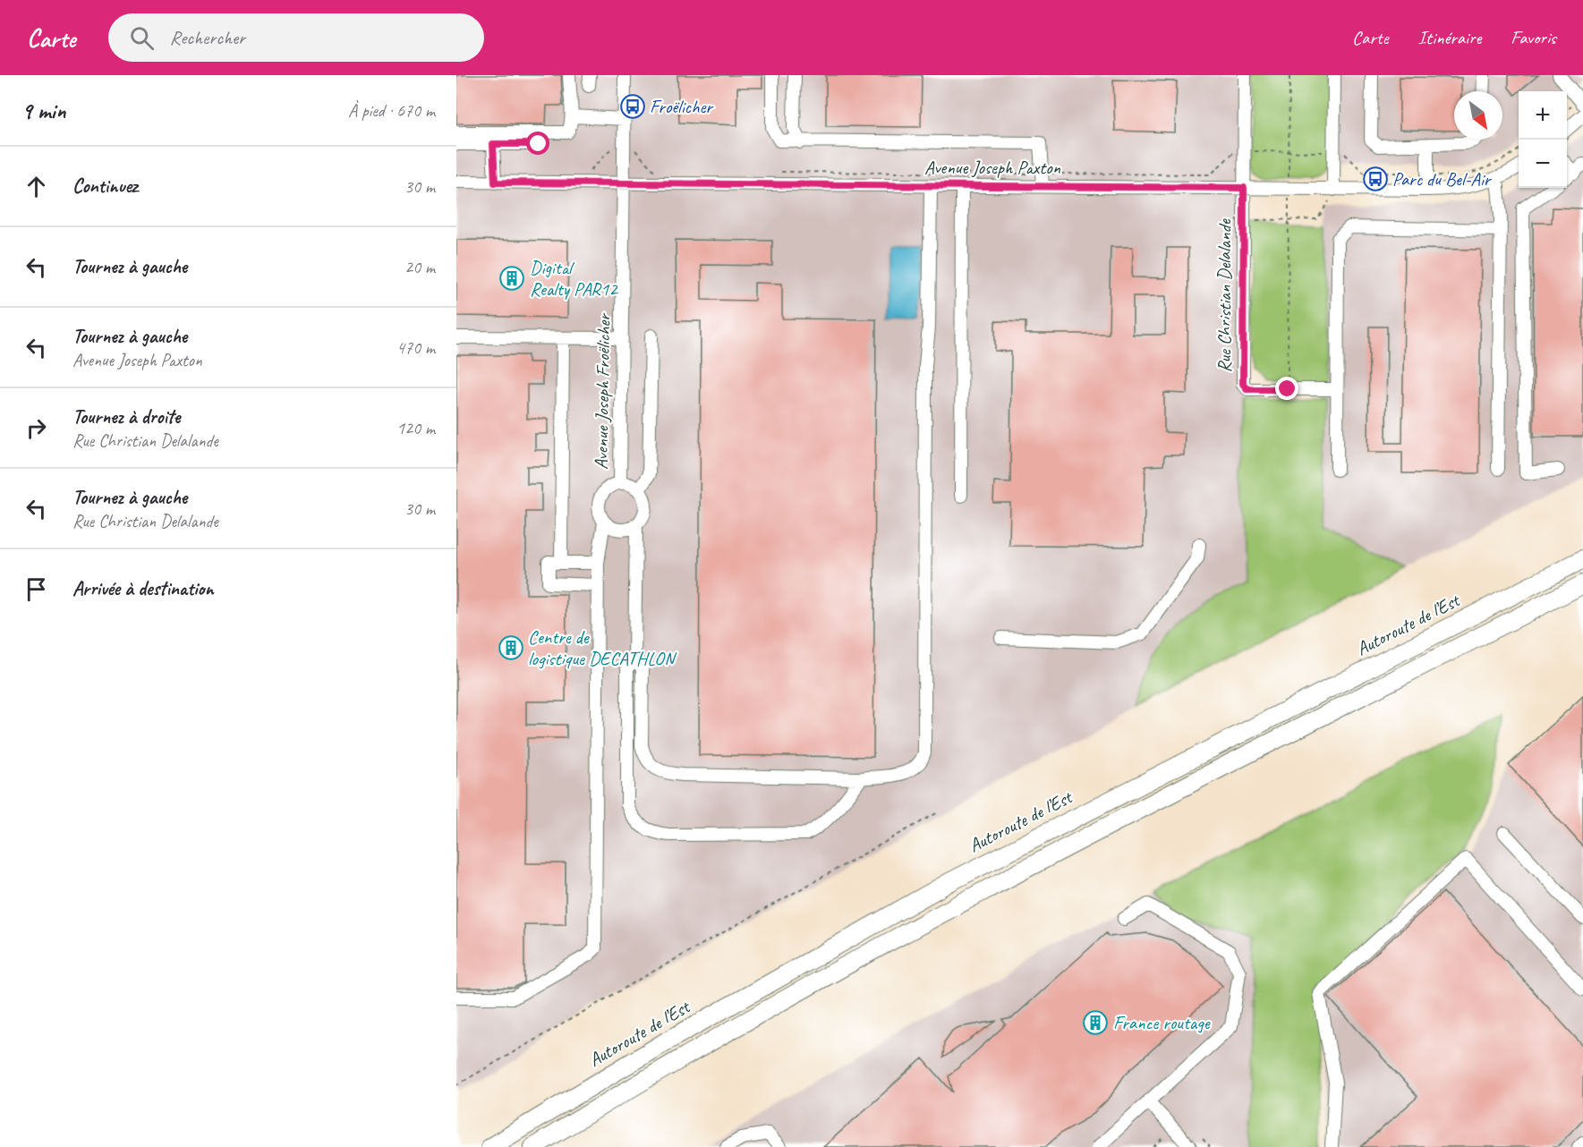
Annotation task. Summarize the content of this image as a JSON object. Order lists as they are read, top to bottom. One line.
{"streets":{"highway":["Autoroute de l’Est"],"street":["Avenue Joseph Paxton","Rue Christian Delalande","Avenue Joseph Froëlicher"]},"crossings":[["Avenue Joseph Paxton","Rue Christian Delalande"],["Avenue Joseph Paxton","Avenue Joseph Froëlicher"]],"places":{"bus stop":["Froëlicher","Parc du Bel-Air"],"building":["Digital Realty PAR12","Centre de logistique DECATHLON","France routage"]},"north":"bottom right","page":{"header":"Carte","search":"Rechercher","nav":["Carte","Itinéraire","Favoris"],"heading":["9 min","À pied · 670 m"],"map_buttons":["+","−"],"list":[["Continuez","30 m"],["Tournez à gauche","20 m"],["Tournez à gauche","Avenue Joseph Paxton","470 m"],["Tournez à droite","Rue Christian Delalande","120 m"],["Tournez à gauche","Rue Christian Delalande","30 m"],"Arrivée à destination"]}}
